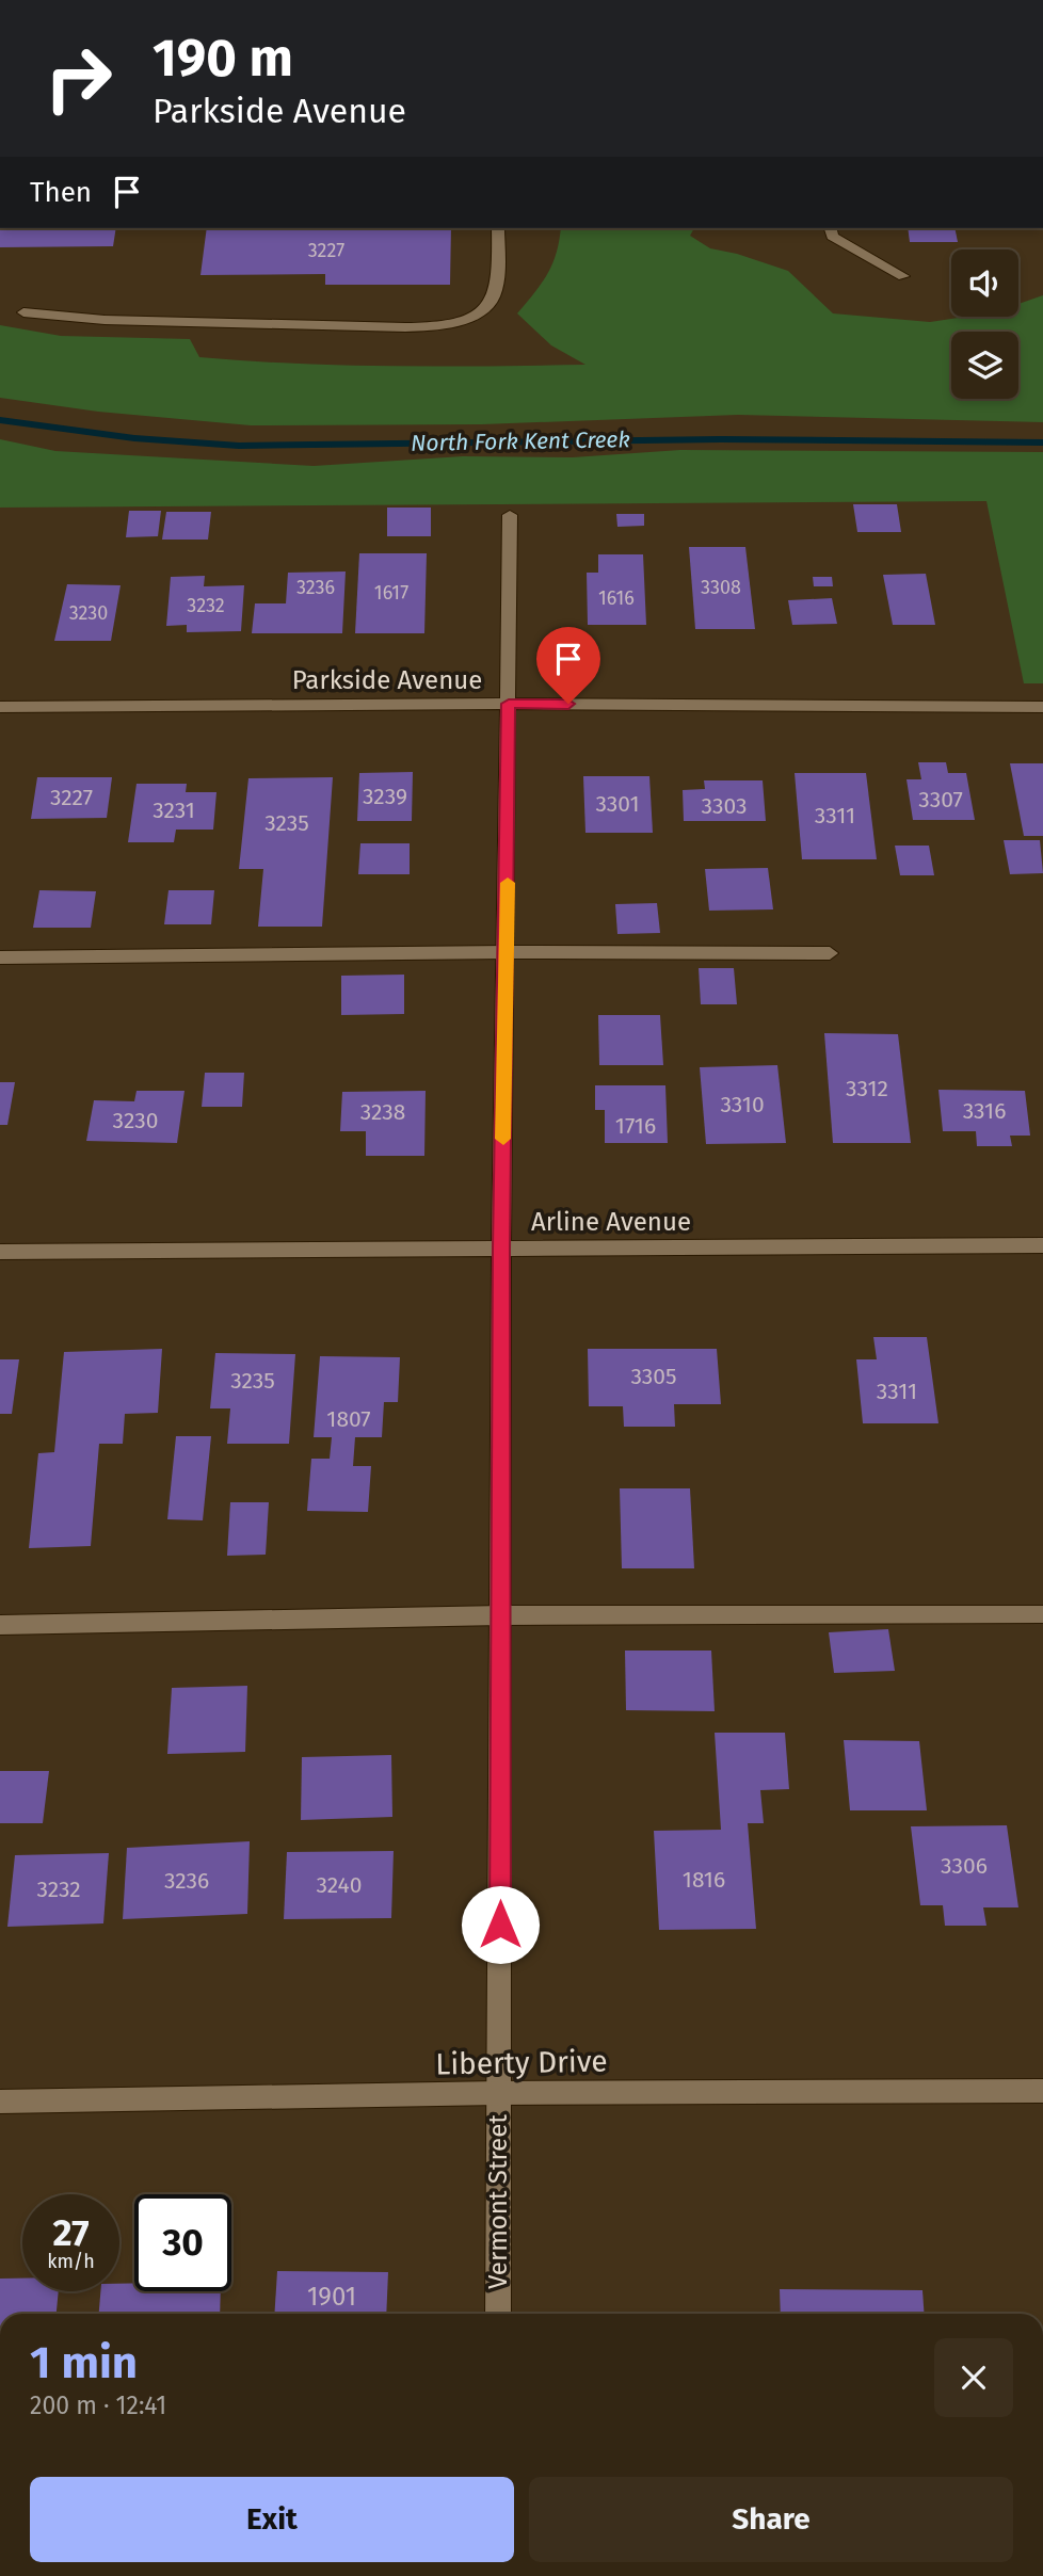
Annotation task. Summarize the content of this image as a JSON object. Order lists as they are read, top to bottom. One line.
{"streets":{"street":["Parkside Avenue","Arline Avenue","Liberty Drive","Vermont Street"]},"crossings":[["Parkside Avenue","Vermont Street"],["Arline Avenue","Vermont Street"],["Liberty Drive","Vermont Street"]],"water":["North Fork Kent Creek"],"house_numbers":["3227","3236","3308","1617","1616","3232","3230","3239","3227","3307","3301","3303","3231","3311","3235","3312","3310","3316","3238","3230","1716","3305","3235","3311","1807","3306","1816","3236","3240","3232","1901"],"page":{"turn":["190 m","Parkside Avenue"],"then":"Then","speed":"27 km/h","limit":"30","heading":["1 min","200 m · 12:41"],"buttons":["Exit","Share"]}}
